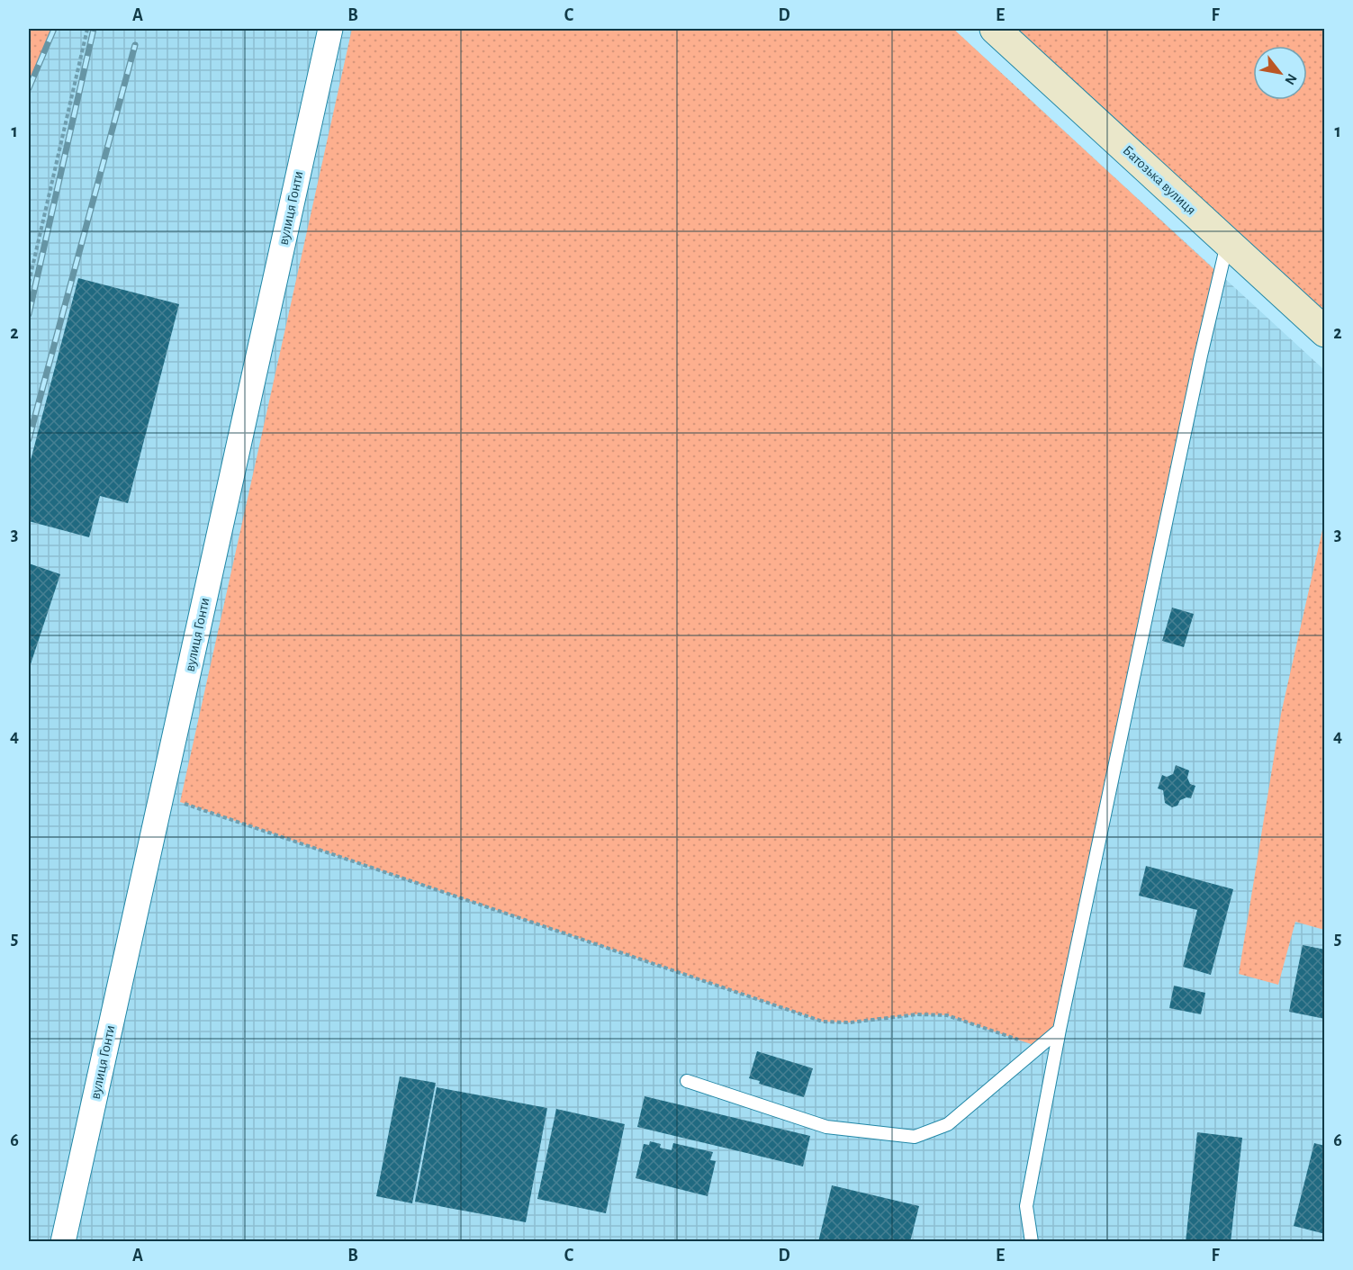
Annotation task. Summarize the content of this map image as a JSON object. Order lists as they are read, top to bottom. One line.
{"streets":{"street":["Батозька вулиця","вулиця Гонти"]},"north":"bottom right","grid":{"columns":["A","B","C","D","E","F"],"rows":["1","2","3","4","5","6"]}}
